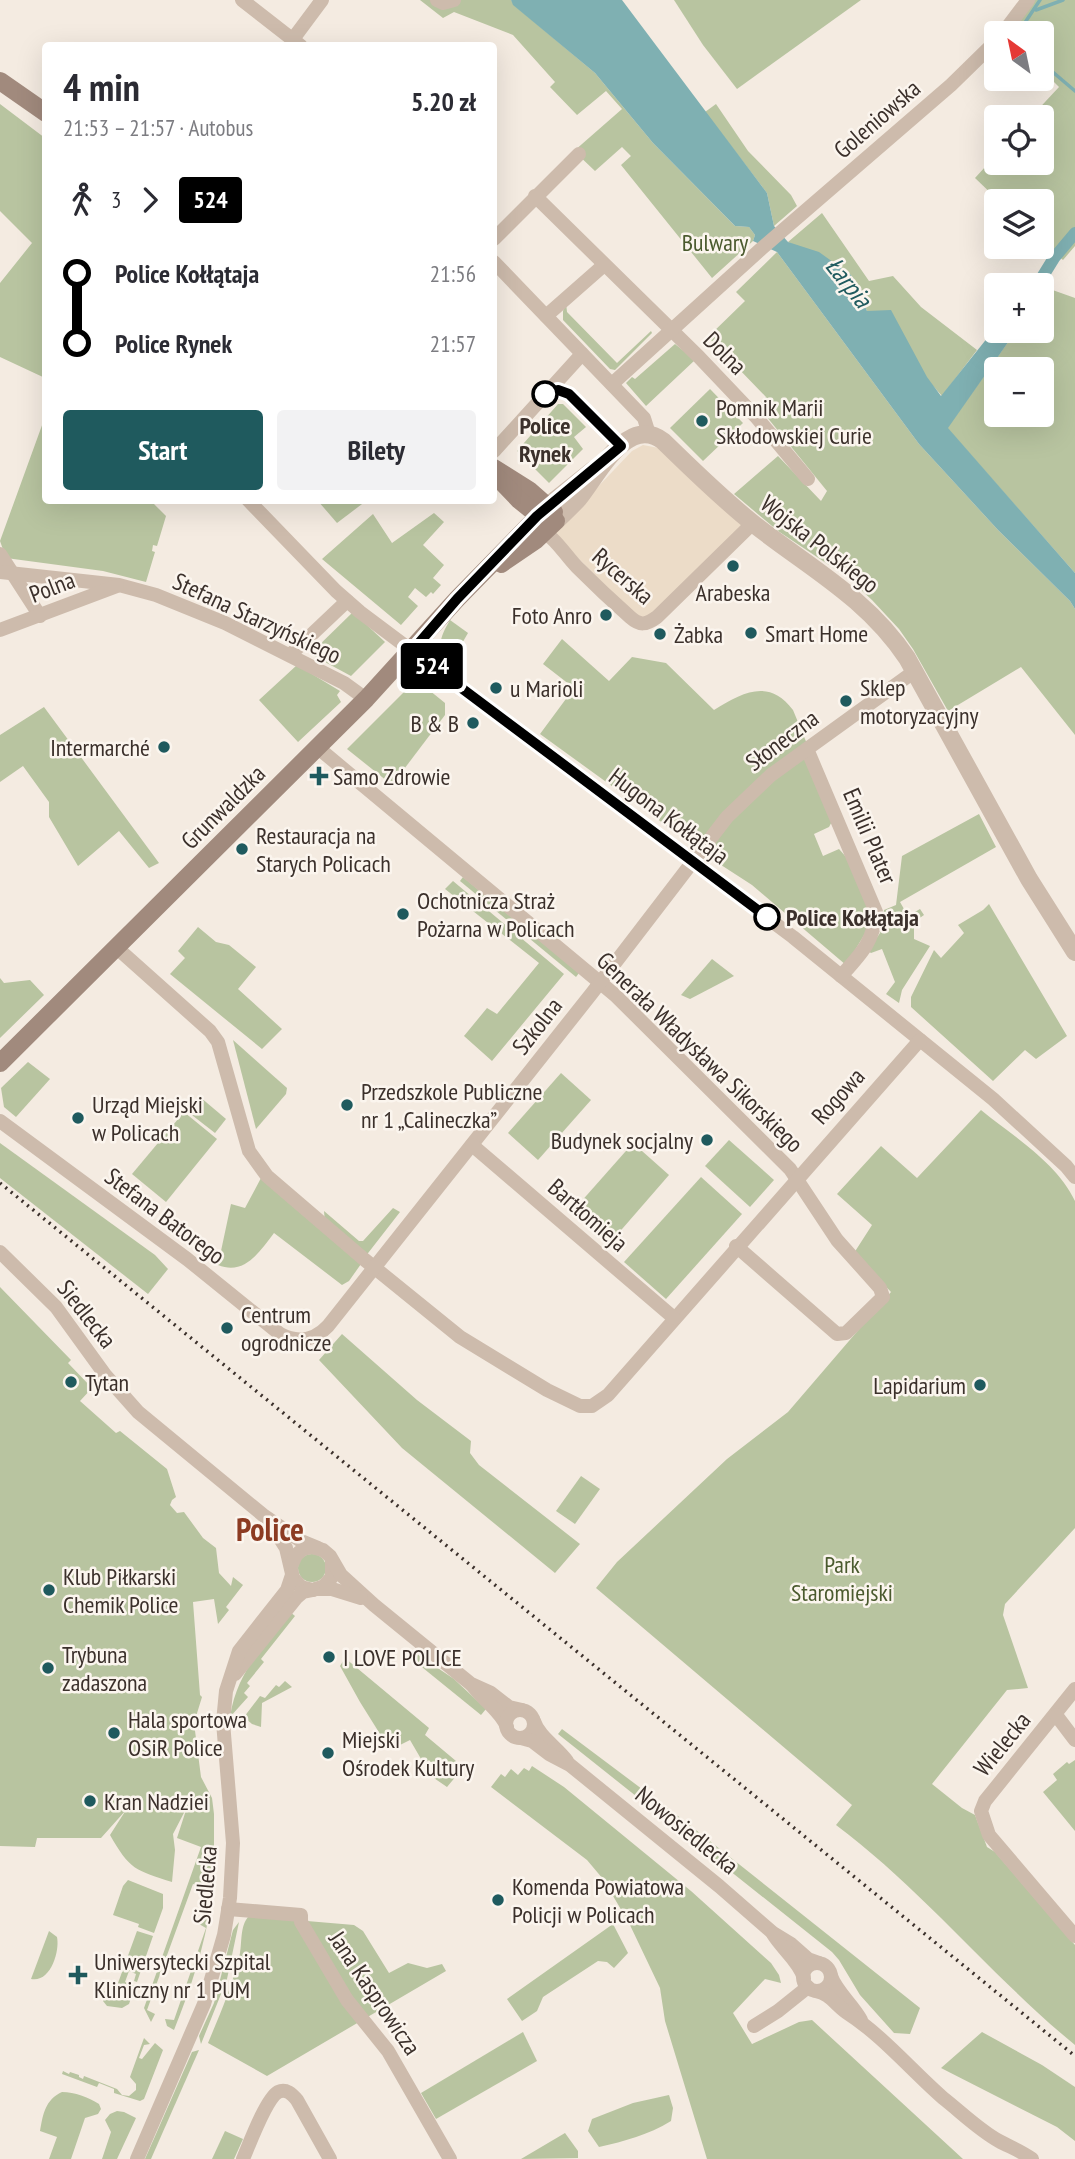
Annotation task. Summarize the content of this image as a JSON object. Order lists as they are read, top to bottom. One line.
{"streets":{"main road":["Grunwaldzka"],"street":["Goleniowska","Dolna","Wojska Polskiego","Rycerska","Polna","Stefana Starzyńskiego","Słoneczna","Hugona Kołłątaja","Emilii Plater","Szkolna","Generała Władysława Sikorskiego","Rogowa","Bartłomieja","Stefana Batorego","Siedlecka","Wielecka","Nowosiedlecka","Jana Kasprowicza"]},"crossings":[["Goleniowska","Dolna"],["Wojska Polskiego","Rycerska"],["Wojska Polskiego","Słoneczna"],["Wojska Polskiego","Grunwaldzka"],["Rycerska","Grunwaldzka"],["Polna","Stefana Starzyńskiego"],["Stefana Starzyńskiego","Grunwaldzka"],["Słoneczna","Hugona Kołłątaja"],["Słoneczna","Emilii Plater"],["Słoneczna","Szkolna"],["Grunwaldzka","Hugona Kołłątaja"],["Grunwaldzka","Generała Władysława Sikorskiego"],["Hugona Kołłątaja","Emilii Plater"],["Hugona Kołłątaja","Szkolna"],["Hugona Kołłątaja","Rogowa"],["Szkolna","Generała Władysława Sikorskiego"],["Szkolna","Rogowa"],["Szkolna","Bartłomieja"],["Szkolna","Stefana Batorego"],["Generała Władysława Sikorskiego","Rogowa"],["Rogowa","Bartłomieja"],["Siedlecka","Nowosiedlecka"],["Siedlecka","Jana Kasprowicza"]],"districts":["Police"],"water":["Łarpia"],"parks":["Bulwary","Park Staromiejski"],"places":{"other":["Police Rynek","Pomnik Marii Skłodowskiej Curie","Arabeska","Foto Anro","Smart Home","Żabka","u Marioli","Sklep motoryzacyjny","B & B","Intermarché","Restauracja na Starych Policach","Ochotnicza Straż Pożarna w Policach","Police Kołłątaja","Przedszkole Publiczne nr 1 „Calineczka”","Urząd Miejski w Policach","Budynek socjalny","Centrum ogrodnicze","Tytan","Lapidarium","Klub Piłkarski Chemik Police","I LOVE POLICE","Trybuna zadaszona","Hala sportowa OSiR Police","Miejski Ośrodek Kultury","Kran Nadziei","Komenda Powiatowa Policji w Policach"],"health":["Samo Zdrowie","Uniwersytecki Szpital Kliniczny nr 1 PUM"]},"lines":["bus line 524"],"north":"top left","page":{"on_map":"524","map_buttons":["+","−"],"heading":["4 min","21:53 – 21:57 · Autobus","5.20 zł"],"legs":["3","524"],"list":[{"name":"Police Kołłątaja","value":"21:56"},{"name":"Police Rynek","value":"21:57"}],"buttons":["Start","Bilety"]}}
